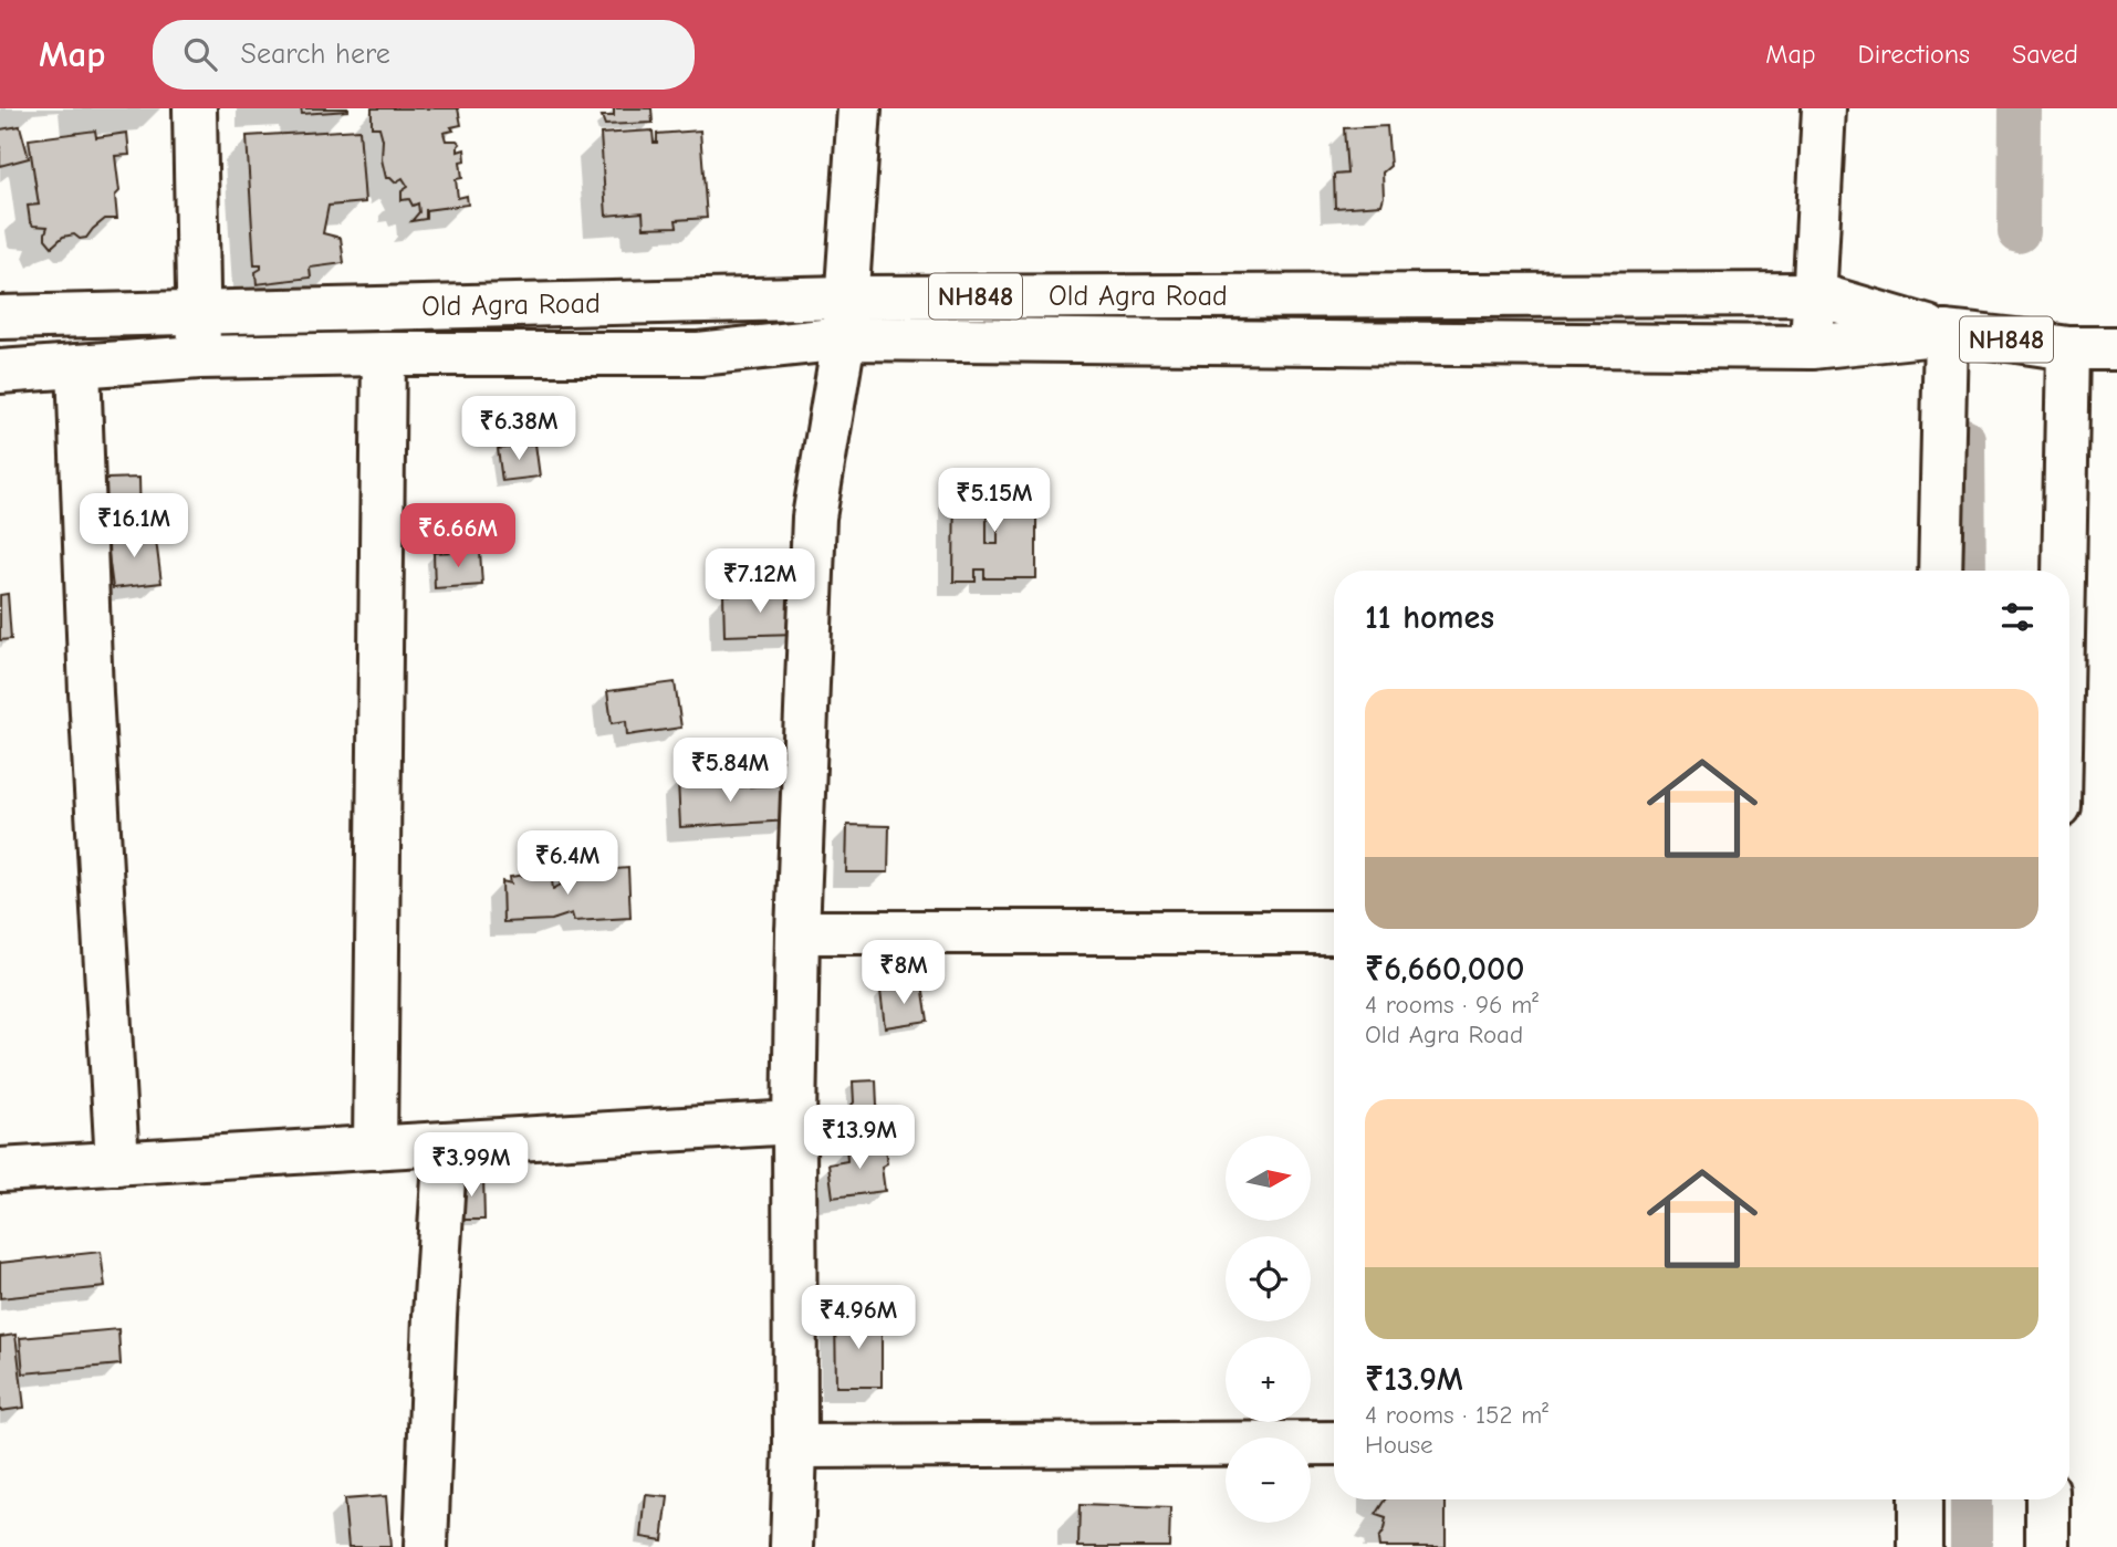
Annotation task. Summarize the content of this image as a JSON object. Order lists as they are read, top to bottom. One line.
{"streets":{"main road":["Old Agra Road","NH848"]},"crossings":[["Old Agra Road","NH848"]],"north":"right","page":{"header":"Map","search":"Search here","nav":["Map","Directions","Saved"],"price":["₹6.38M","₹5.15M","₹16.1M","₹6.66M","₹7.12M","₹5.84M","₹6.4M","₹8M","₹13.9M","₹3.99M","₹4.96M"],"heading":"11 homes","list":[{"name":"₹6,660,000","note":"4 rooms · 96 m² · Old Agra Road"},{"name":"₹13.9M","note":"4 rooms · 152 m² · House"}],"map_buttons":["+","−"]}}
